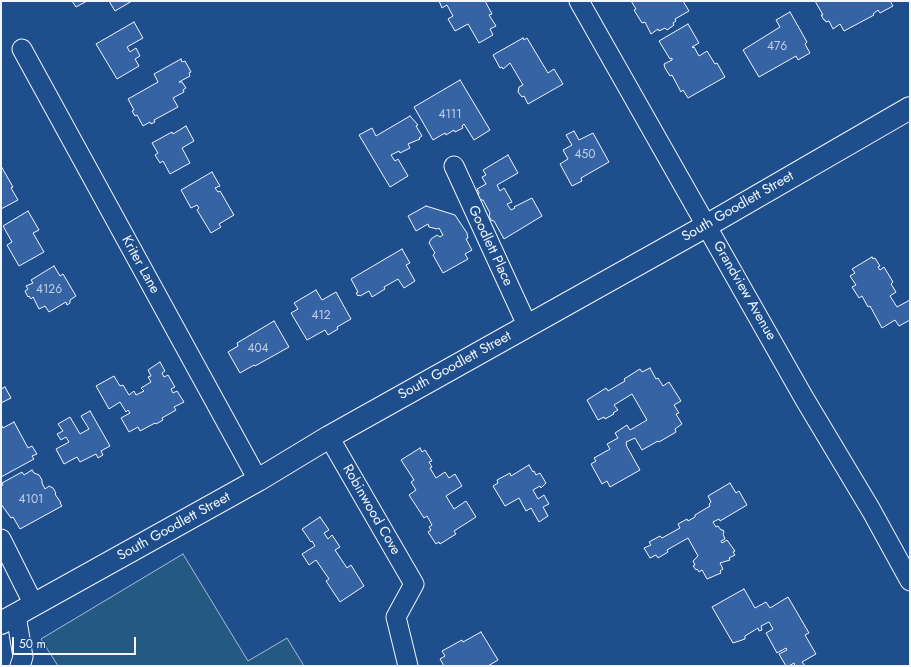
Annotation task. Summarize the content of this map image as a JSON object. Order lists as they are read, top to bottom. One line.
{"streets":{"main road":["South Goodlett Street"],"street":["Goodlett Place","Kriter Lane","Grandview Avenue","Robinwood Cove"]},"crossings":[["South Goodlett Street","Goodlett Place"],["South Goodlett Street","Kriter Lane"],["South Goodlett Street","Grandview Avenue"],["South Goodlett Street","Robinwood Cove"]],"house_numbers":["476","4111","450","4126","412","404","4101"],"scale_bar":"50 m"}
